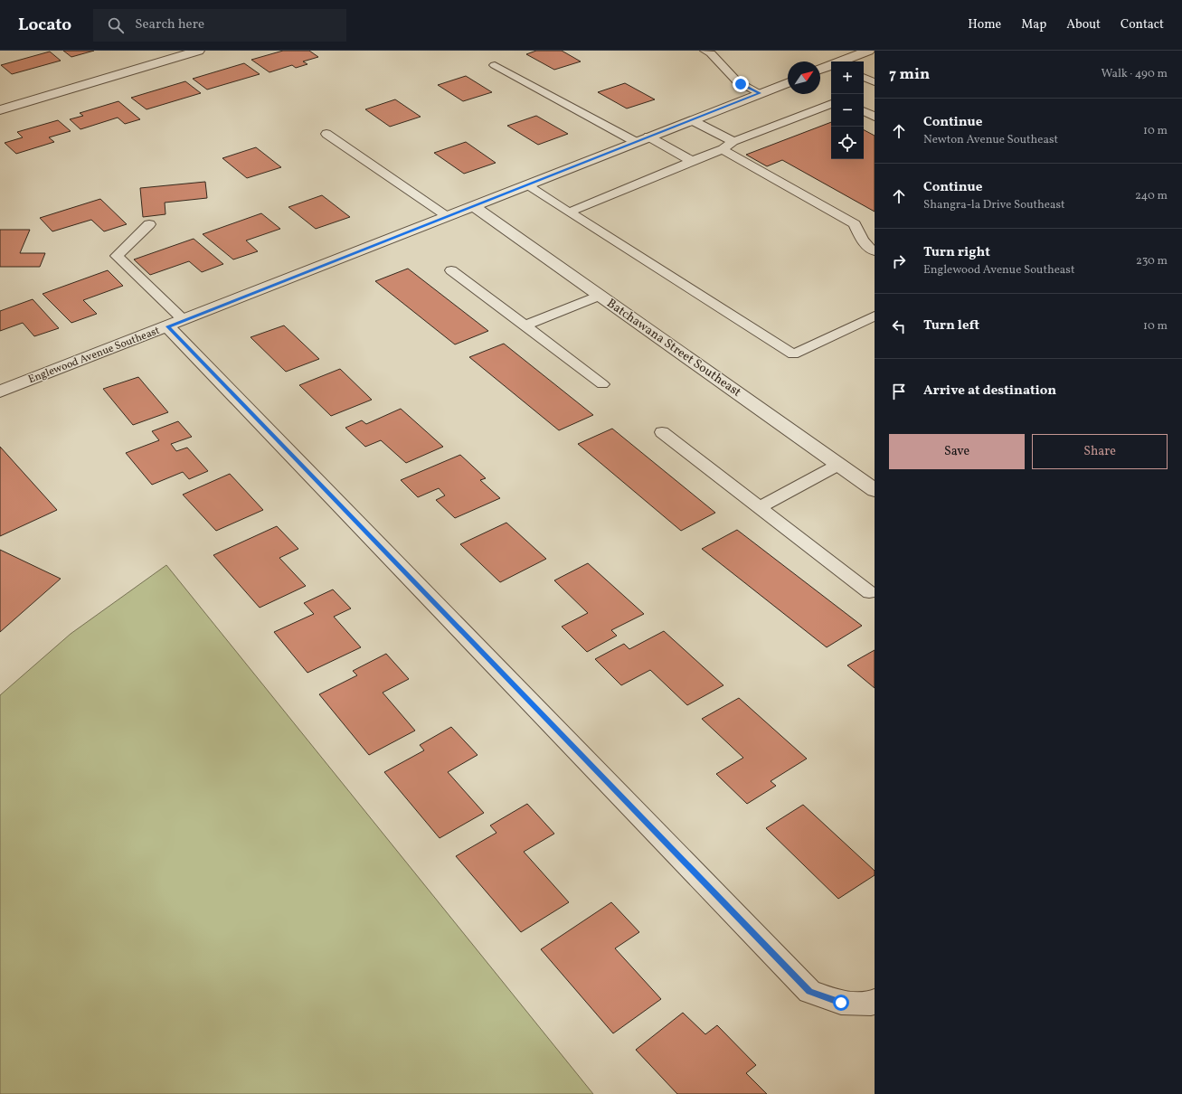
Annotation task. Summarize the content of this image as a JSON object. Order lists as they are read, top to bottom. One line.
{"streets":{"street":["Batchawana Street Southeast","Englewood Avenue Southeast"]},"crossings":[["Batchawana Street Southeast","Englewood Avenue Southeast"]],"north":"top right","page":{"header":"Locato","search":"Search here","nav":["Home","Map","About","Contact"],"heading":["7 min","Walk · 490 m"],"map_buttons":["+","−"],"list":[["Continue","Newton Avenue Southeast","10 m"],["Continue","Shangra-la Drive Southeast","240 m"],["Turn right","Englewood Avenue Southeast","230 m"],["Turn left","10 m"],"Arrive at destination"],"buttons":["Save","Share"]}}
